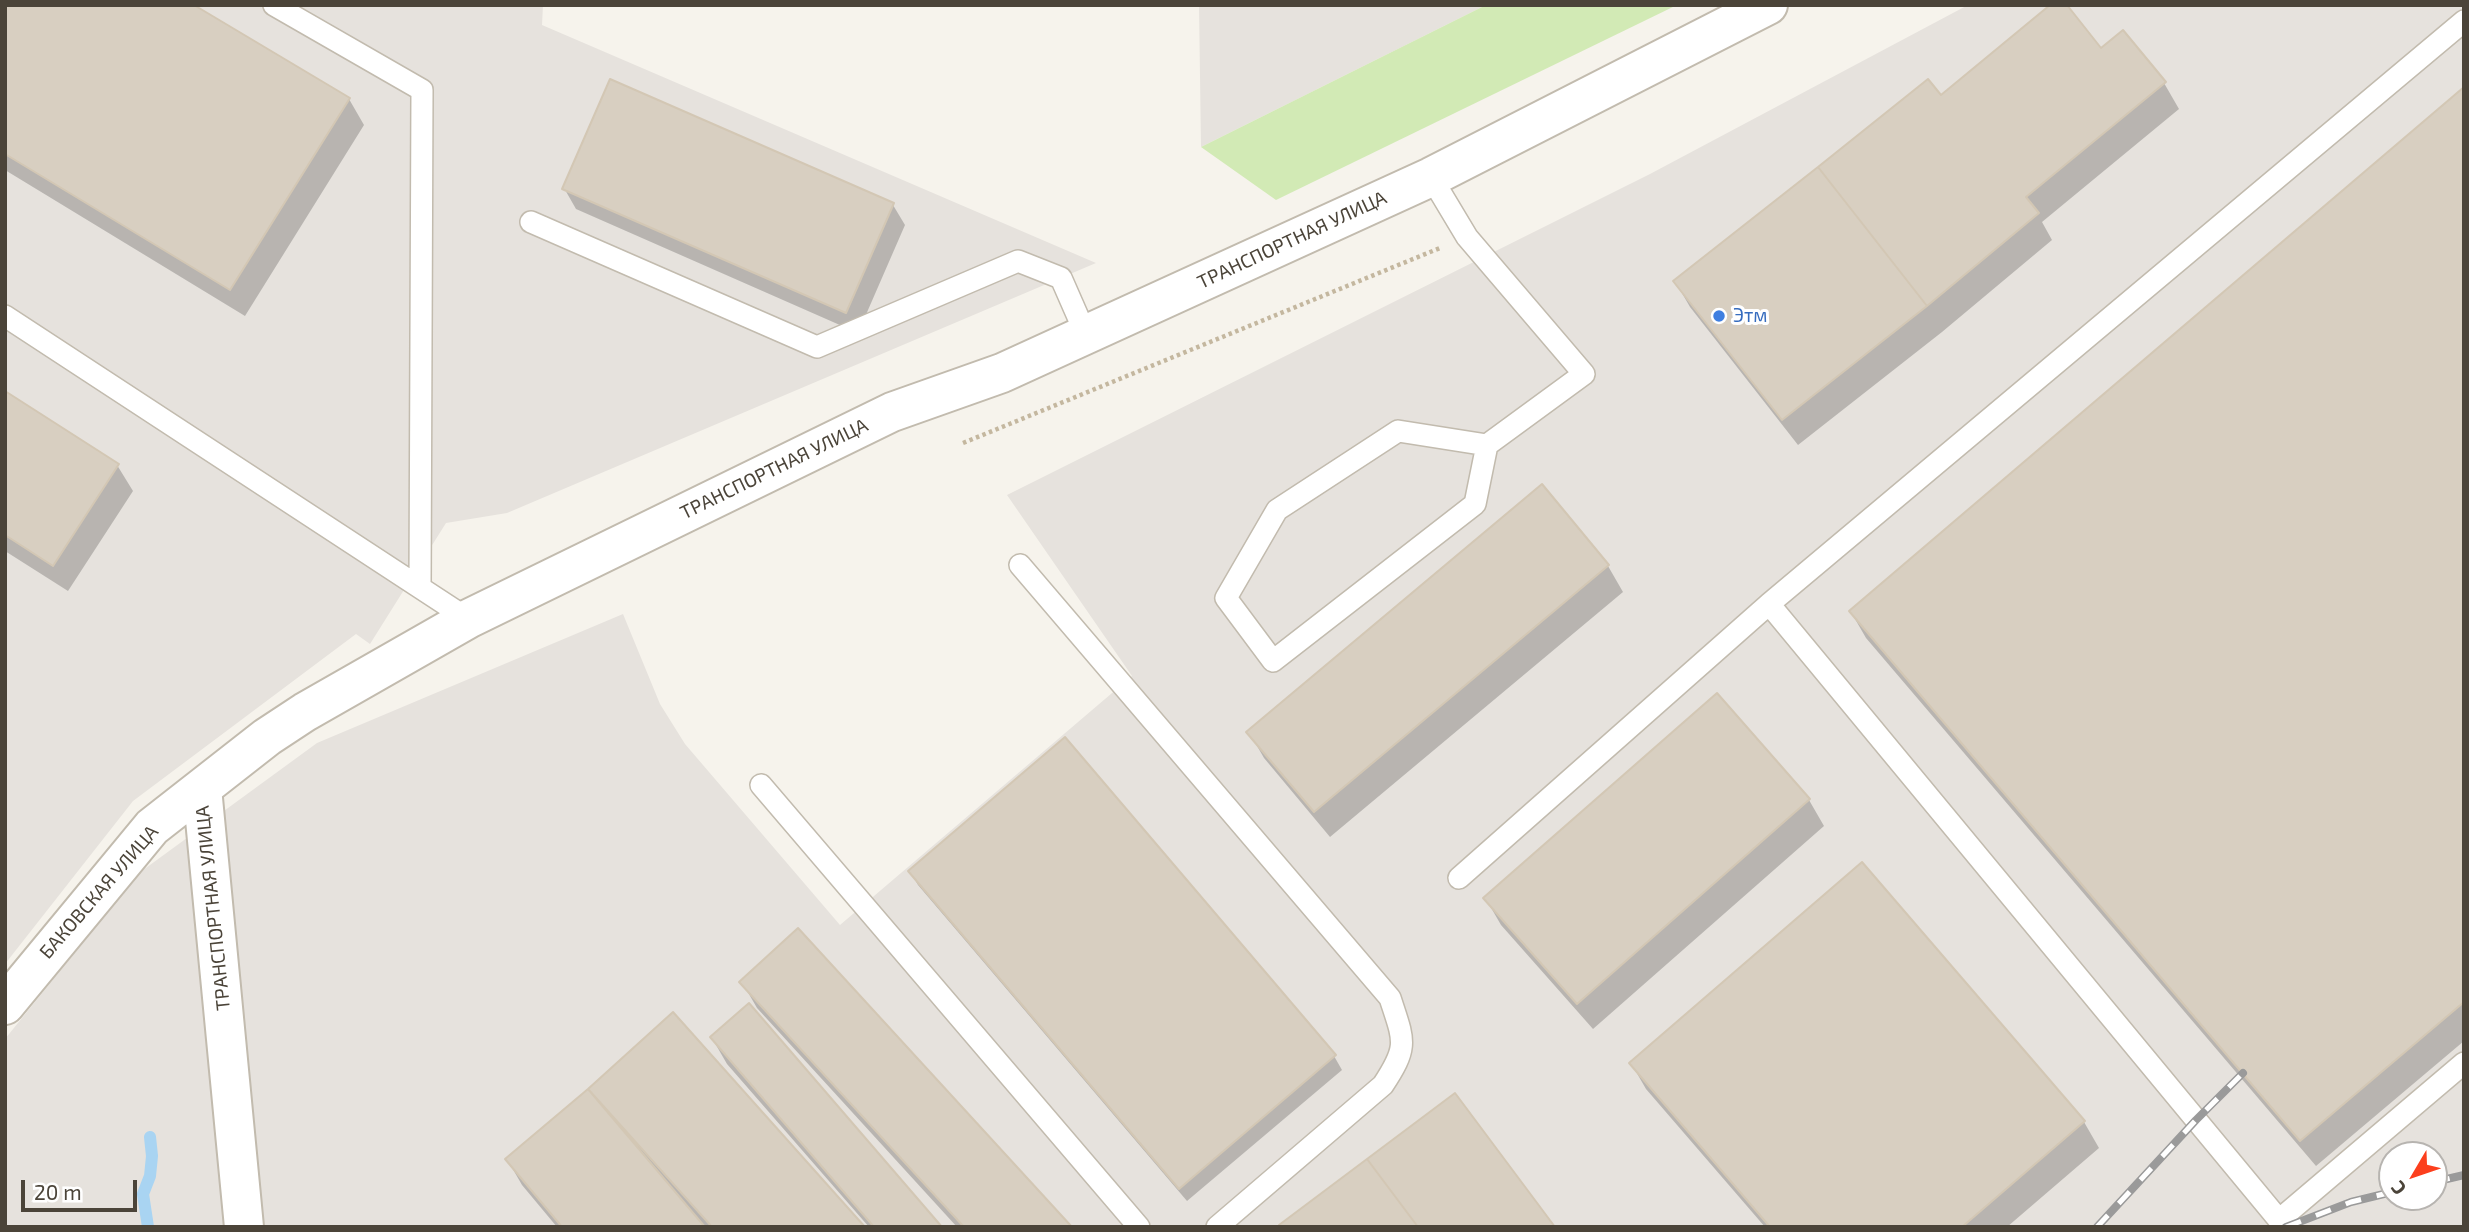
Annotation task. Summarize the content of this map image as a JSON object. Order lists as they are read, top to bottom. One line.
{"streets":{"street":["ТРАНСПОРТНАЯ УЛИЦА","БАКОВСКАЯ УЛИЦА"]},"crossings":[["ТРАНСПОРТНАЯ УЛИЦА","БАКОВСКАЯ УЛИЦА"]],"places":["Этм"],"scale_bar":"20 m","north":"bottom left"}
